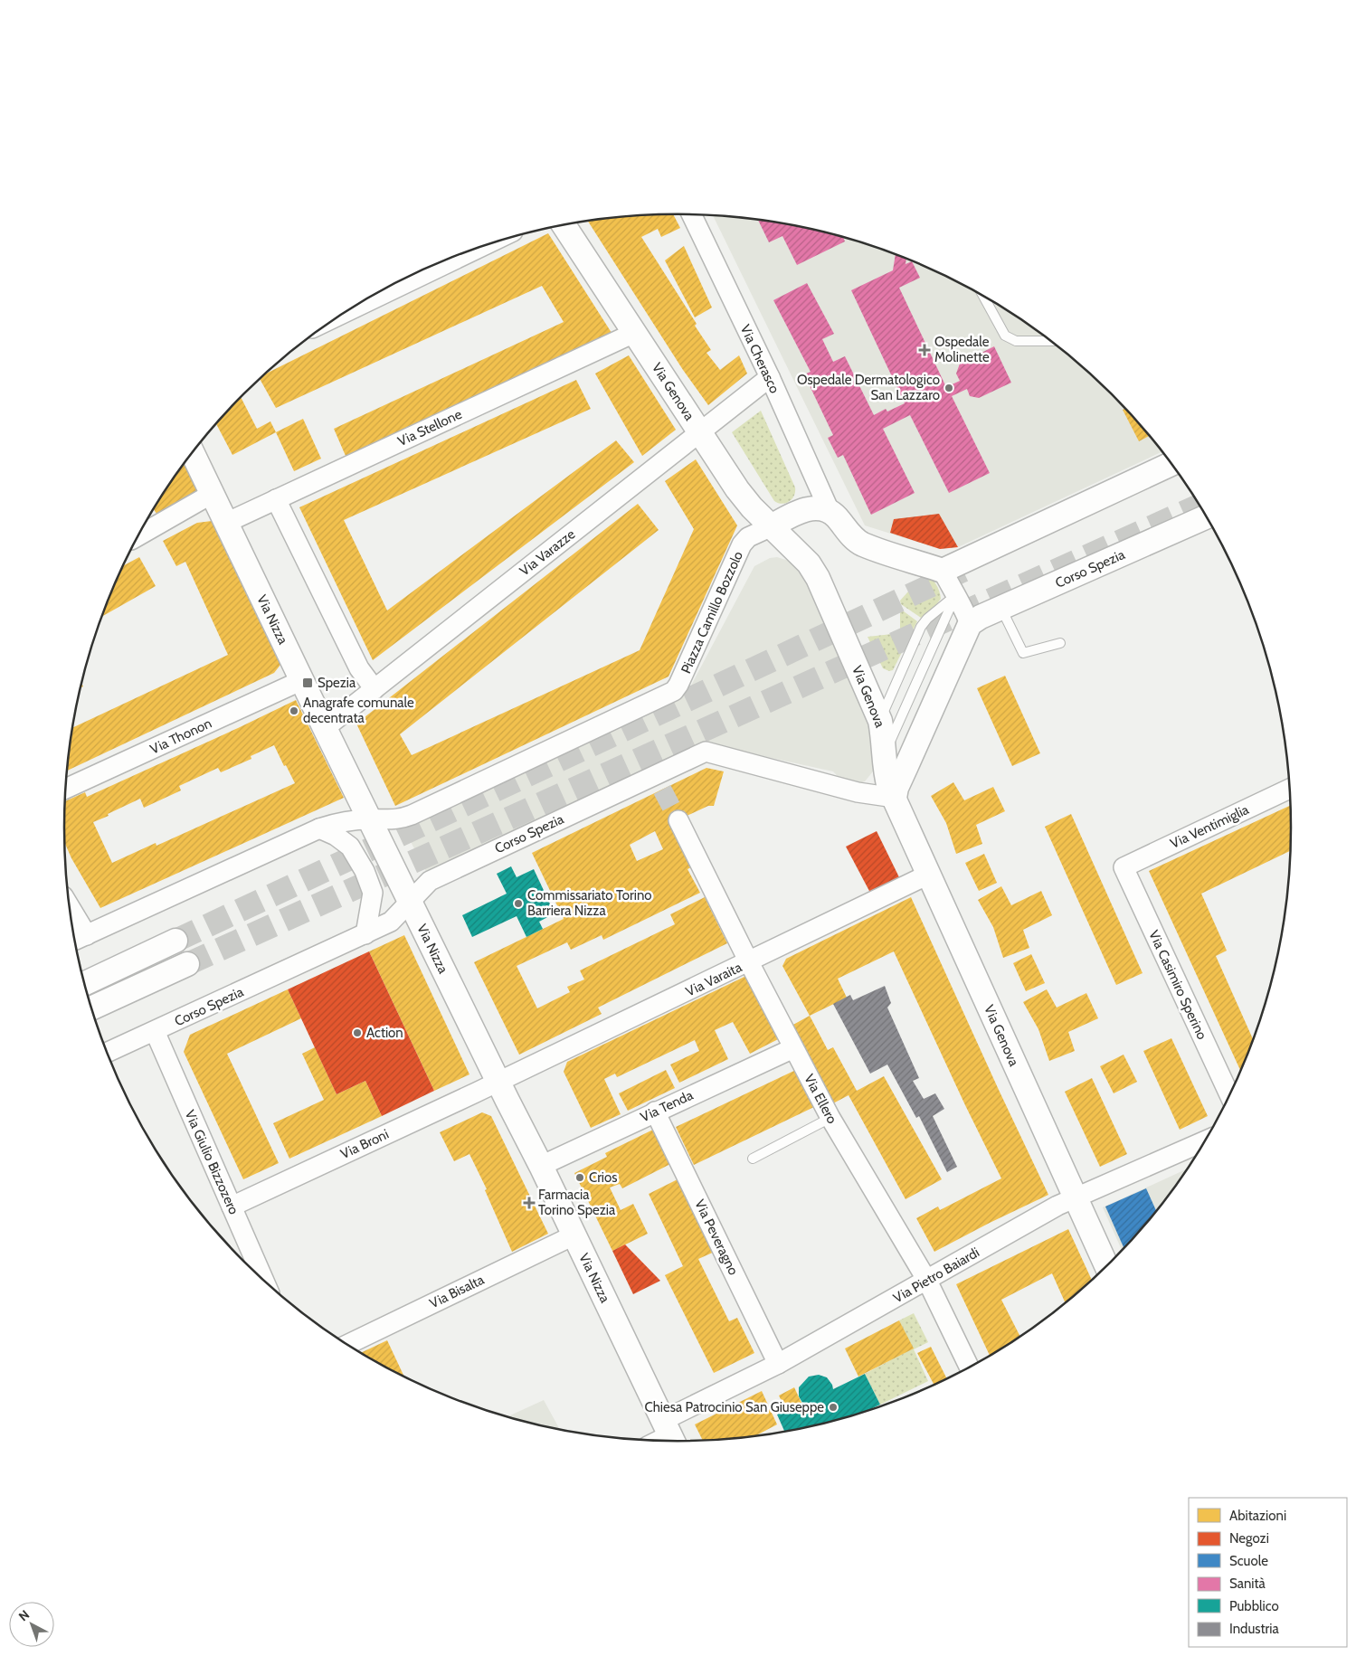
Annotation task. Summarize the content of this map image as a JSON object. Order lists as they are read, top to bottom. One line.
{"streets":{"street":["Via Cherasco","Via Genova","Via Stellone","Via Varazze","Corso Spezia","Piazza Camillo Bozzolo","Via Nizza","Via Thonon","Via Ventimiglia","Via Varaita","Via Casimiro Sperino","Via Ellero","Via Tenda","Via Broni","Via Giulio Bizzozero","Via Peveragno","Via Pietro Baiardi","Via Bisalta"]},"crossings":[["Via Cherasco","Via Varazze"],["Via Cherasco","Piazza Camillo Bozzolo"],["Via Genova","Via Stellone"],["Via Genova","Via Varazze"],["Via Genova","Corso Spezia"],["Via Genova","Piazza Camillo Bozzolo"],["Via Genova","Via Varaita"],["Via Genova","Via Pietro Baiardi"],["Via Stellone","Via Nizza"],["Via Varazze","Via Nizza"],["Corso Spezia","Via Nizza"],["Corso Spezia","Via Giulio Bizzozero"],["Piazza Camillo Bozzolo","Via Nizza"],["Via Nizza","Via Thonon"],["Via Nizza","Via Varaita"],["Via Nizza","Via Tenda"],["Via Nizza","Via Broni"],["Via Nizza","Via Pietro Baiardi"],["Via Nizza","Via Bisalta"],["Via Ventimiglia","Via Casimiro Sperino"],["Via Varaita","Via Ellero"],["Via Varaita","Via Broni"],["Via Ellero","Via Tenda"],["Via Ellero","Via Pietro Baiardi"],["Via Tenda","Via Peveragno"],["Via Broni","Via Giulio Bizzozero"],["Via Peveragno","Via Pietro Baiardi"]],"places":{"health":["Ospedale Molinette","Farmacia Torino Spezia"],"other":["Ospedale Dermatologico San Lazzaro","Anagrafe comunale decentrata","Commissariato Torino Barriera Nizza","Action","Crios","Chiesa Patrocinio San Giuseppe"],"transit":["Spezia"]},"legend":["Abitazioni","Negozi","Scuole","Sanità","Pubblico","Industria"],"north":"top left"}
